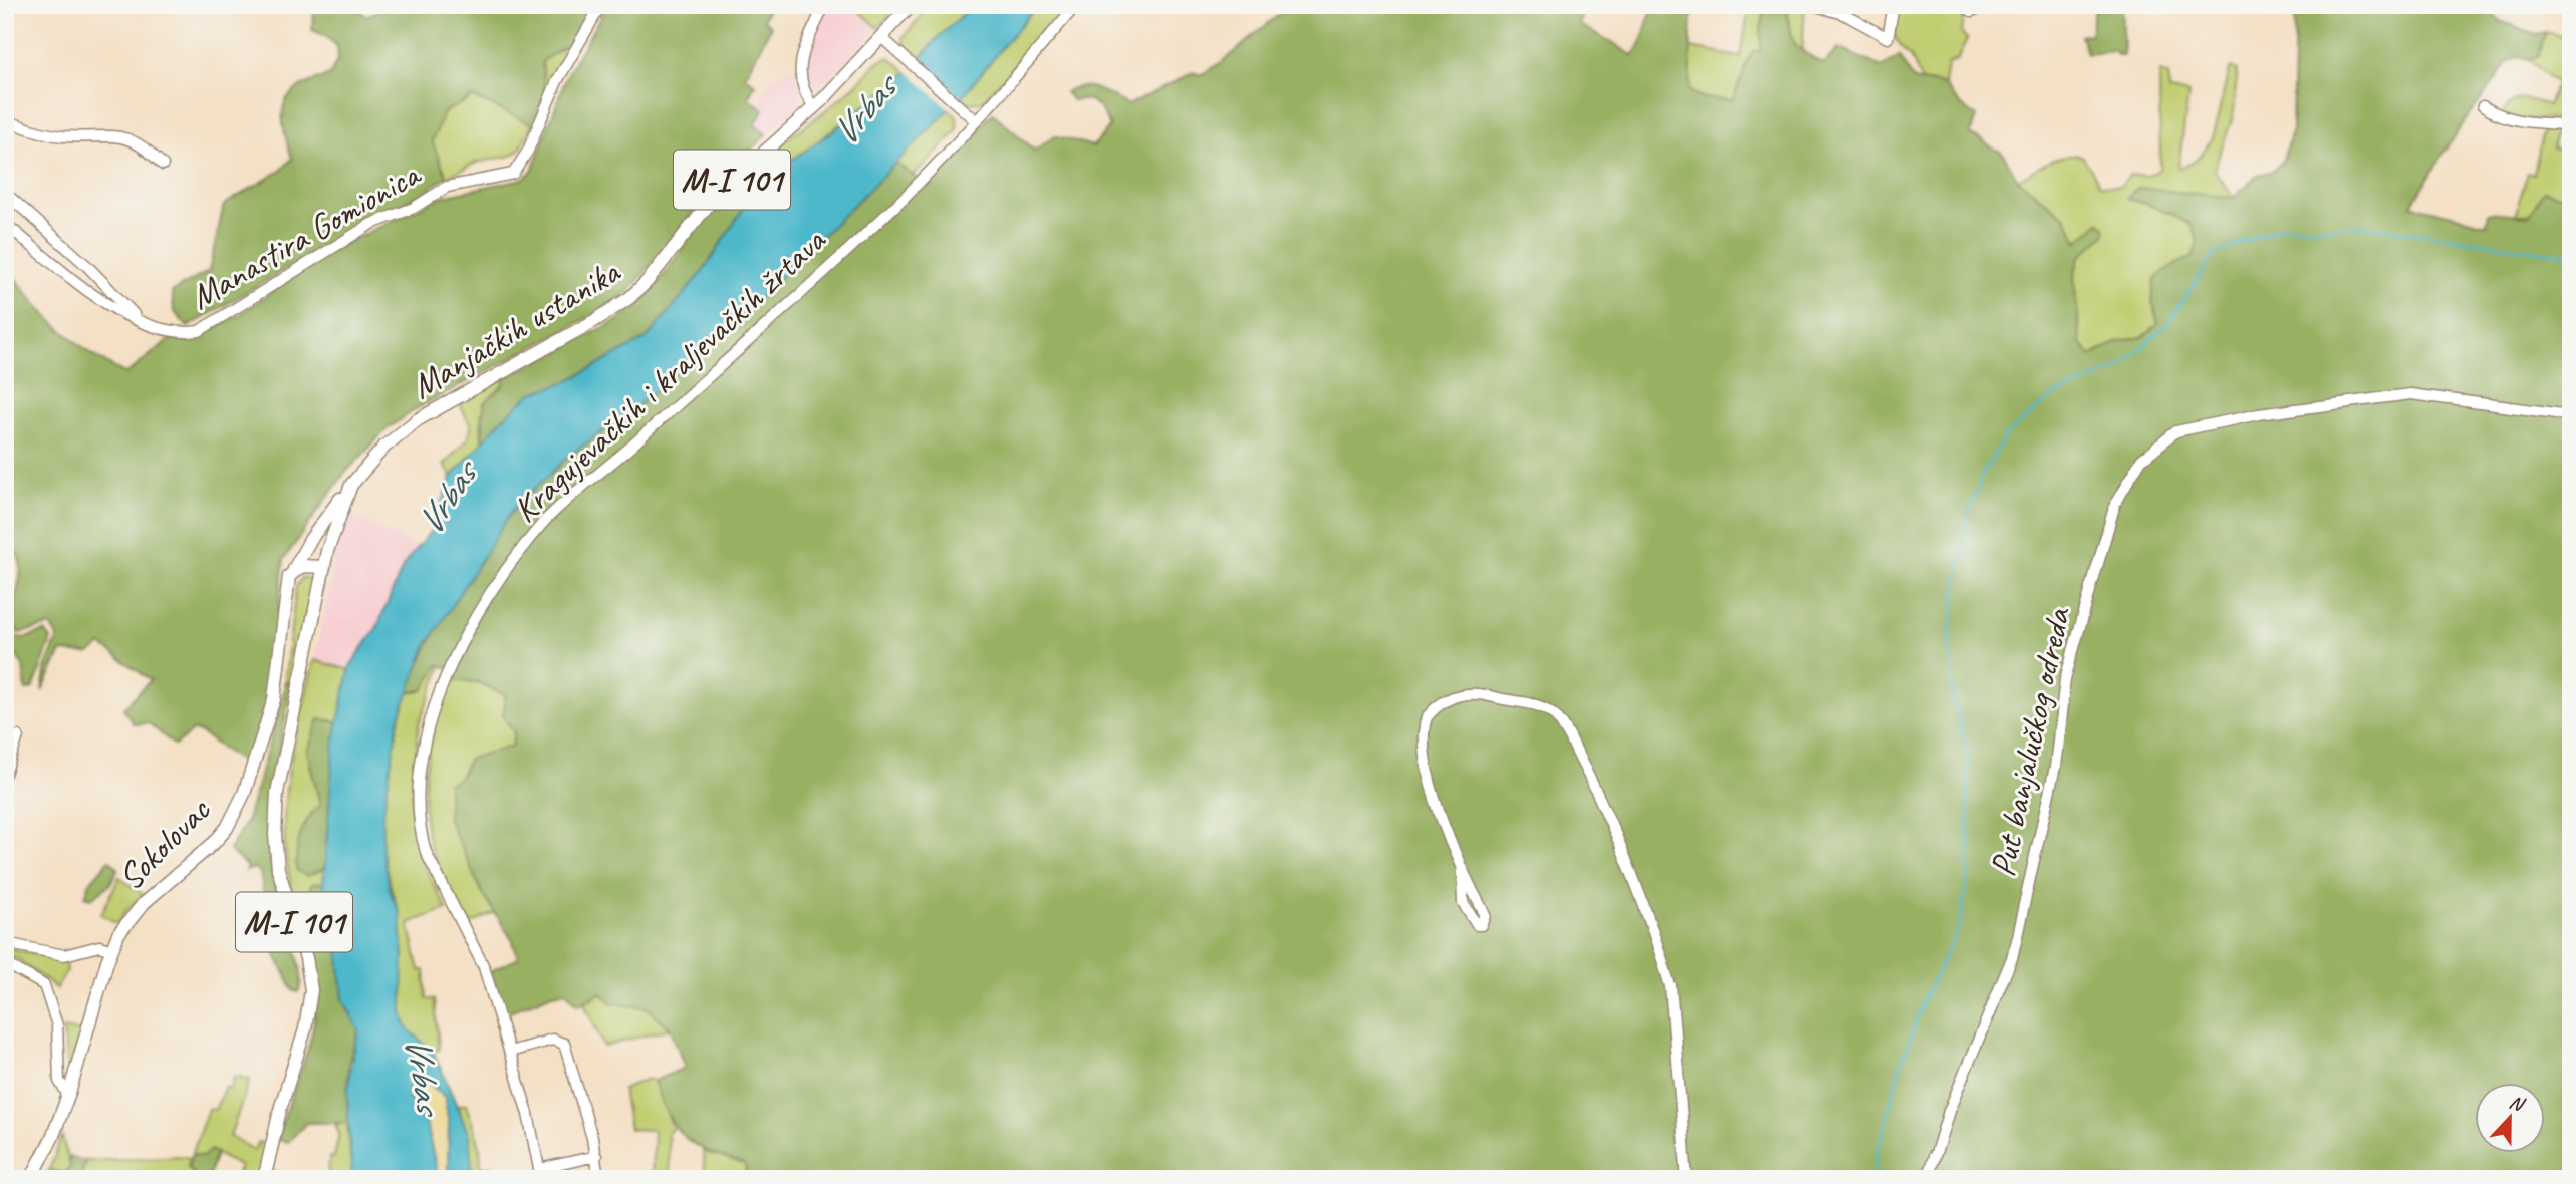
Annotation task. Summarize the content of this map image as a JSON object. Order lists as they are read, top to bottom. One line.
{"streets":{"main road":["M-I 101","Manjačkih ustanika","Sokolovac"],"street":["Manastira Gomionica","Kragujevačkih i kraljevačkih žrtava","Put banjalučkog odreda"]},"crossings":[["M-I 101","Manjačkih ustanika"],["Manjačkih ustanika","Sokolovac"]],"water":["Vrbas"],"north":"top"}
